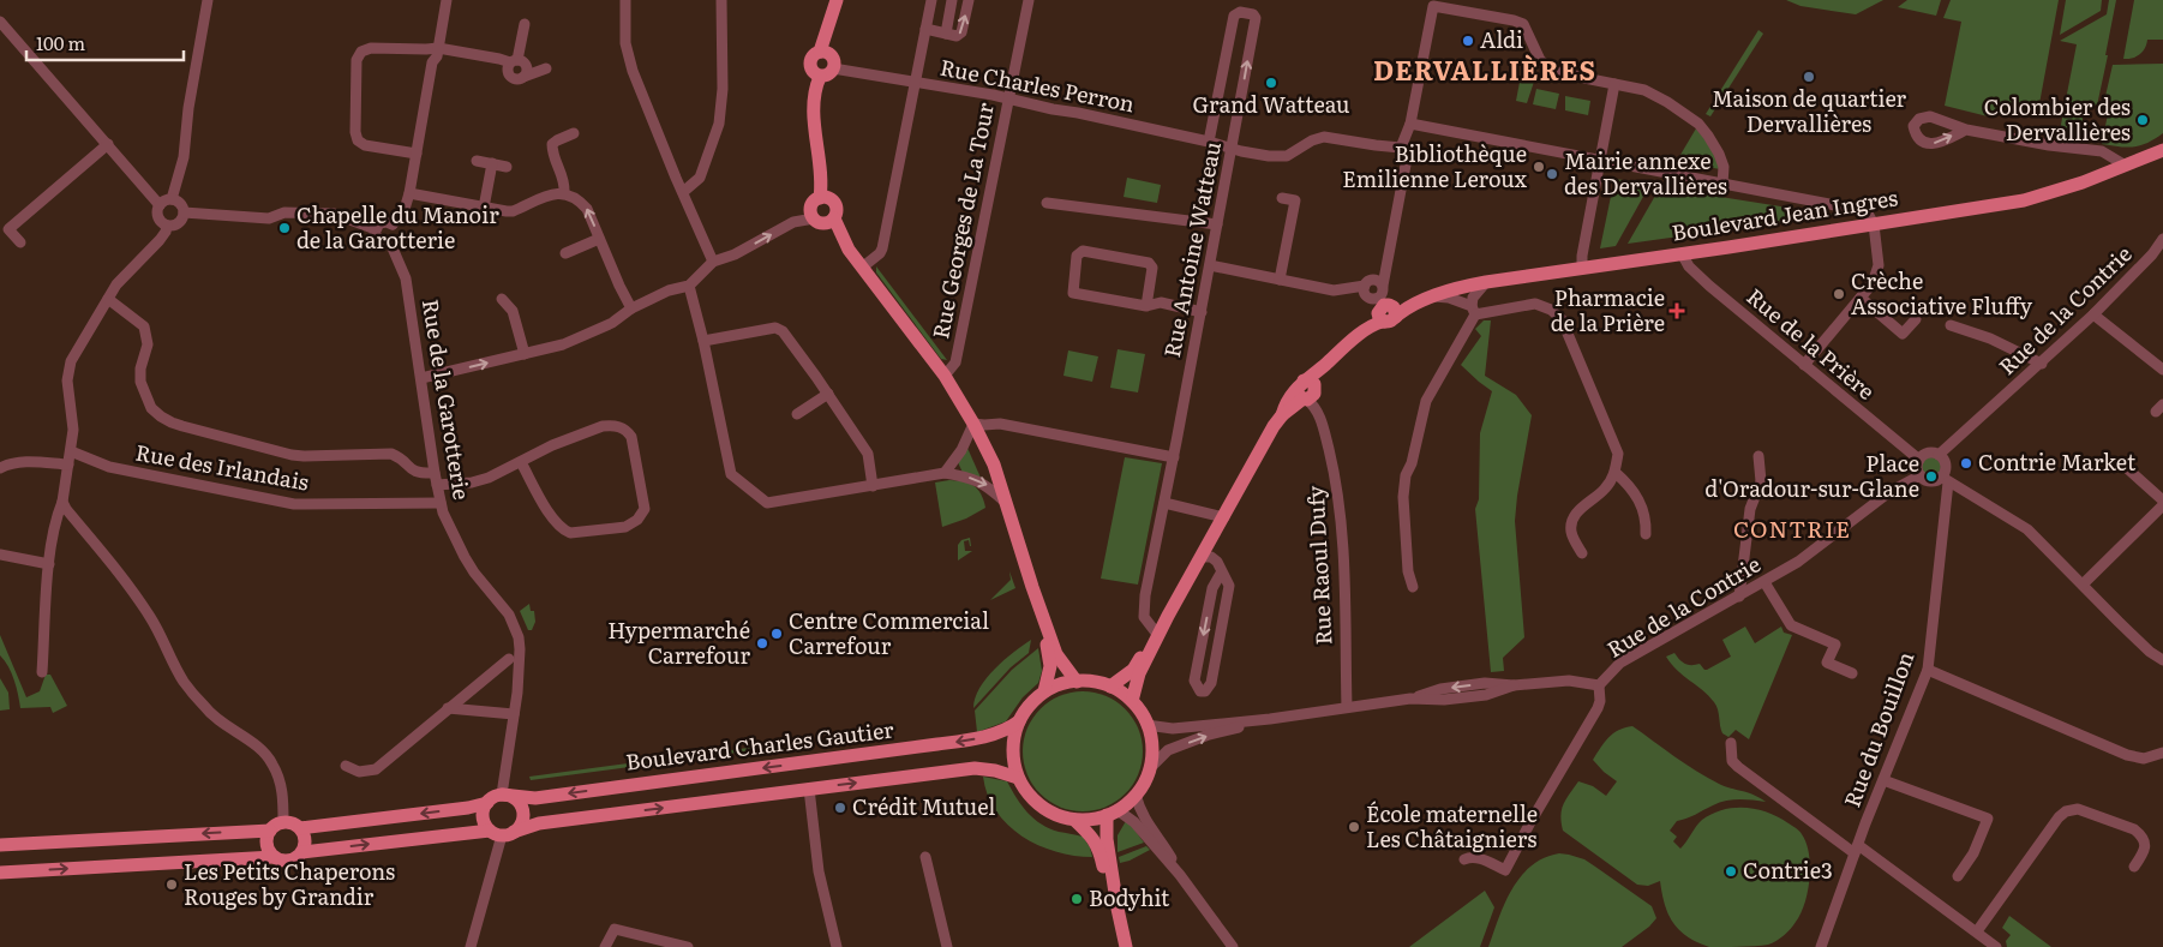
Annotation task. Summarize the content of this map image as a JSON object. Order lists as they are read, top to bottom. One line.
{"streets":{"main road":["Boulevard Jean Ingres","Boulevard Charles Gautier"],"street":["Rue Charles Perron","Rue Georges de La Tour","Rue Antoine Watteau","Rue de la Contrie","Rue de la Prière","Rue de la Garotterie","Rue des Irlandais","Rue Raoul Dufy","Rue du Bouillon"]},"crossings":[["Rue Charles Perron","Rue Georges de La Tour"],["Rue Charles Perron","Rue Antoine Watteau"],["Boulevard Jean Ingres","Rue Antoine Watteau"],["Boulevard Jean Ingres","Rue de la Contrie"],["Boulevard Jean Ingres","Rue de la Prière"],["Boulevard Jean Ingres","Rue Raoul Dufy"],["Boulevard Jean Ingres","Boulevard Charles Gautier"],["Rue de la Contrie","Rue de la Prière"],["Rue de la Contrie","Rue Raoul Dufy"],["Rue de la Contrie","Rue du Bouillon"],["Rue de la Contrie","Boulevard Charles Gautier"],["Rue de la Prière","Rue du Bouillon"],["Rue de la Garotterie","Rue des Irlandais"],["Rue de la Garotterie","Boulevard Charles Gautier"]],"districts":["DERVALLIÈRES","CONTRIE"],"places":{"other":["Aldi","Maison de quartier Dervallières","Grand Watteau","Colombier des Dervallières","Bibliothèque Emilienne Leroux","Mairie annexe des Dervallières","Chapelle du Manoir de la Garotterie","Crèche Associative Fluffy","Contrie Market","Place d'Oradour-sur-Glane","Centre Commercial Carrefour","Hypermarché Carrefour","Crédit Mutuel","École maternelle Les Châtaigniers","Contrie3","Les Petits Chaperons Rouges by Grandir","Bodyhit"],"health":["Pharmacie de la Prière"]},"scale_bar":"100 m"}
